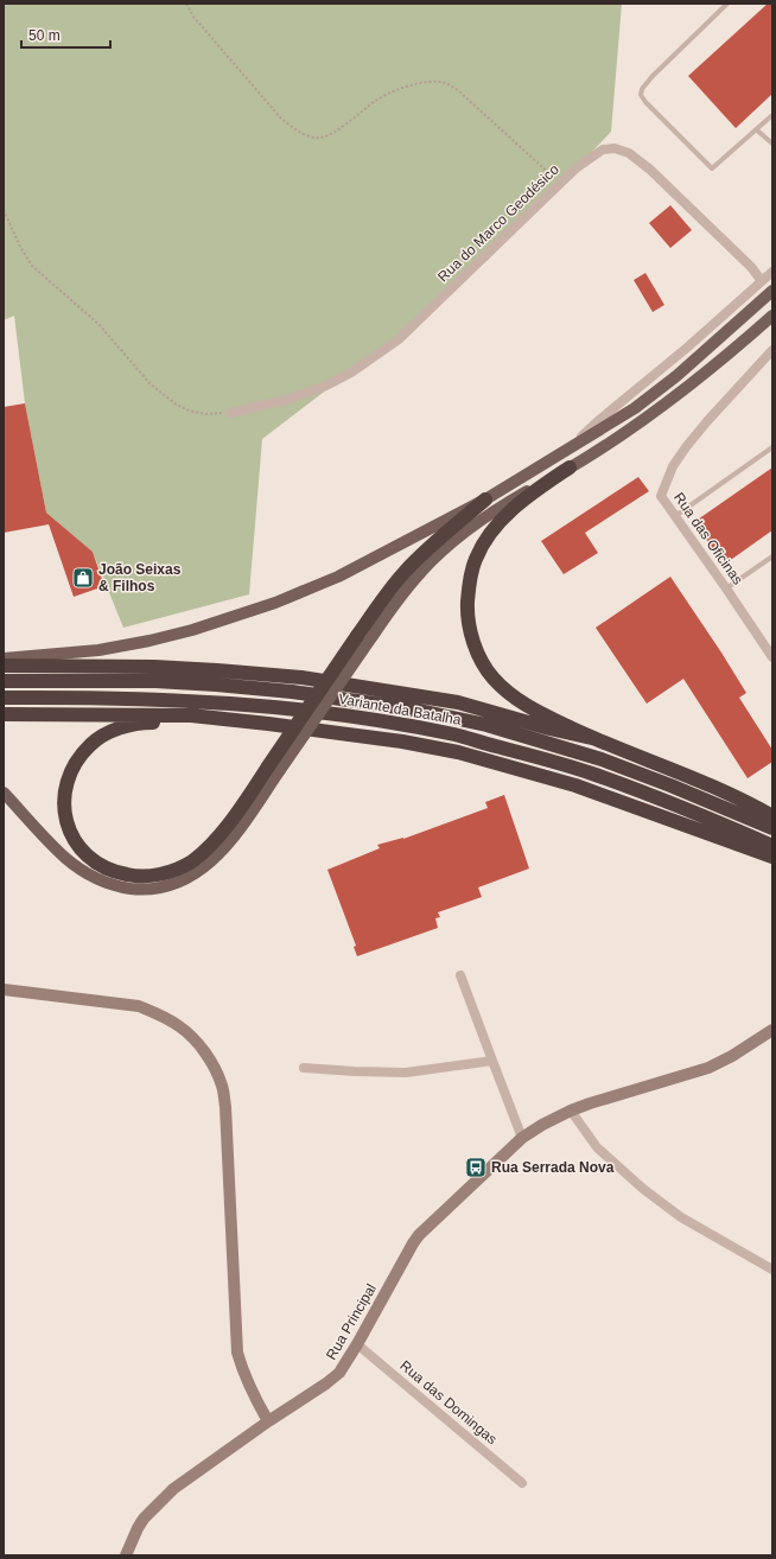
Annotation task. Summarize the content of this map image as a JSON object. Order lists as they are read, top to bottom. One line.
{"streets":{"highway":["Variante da Batalha"],"street":["Rua do Marco Geodésico","Rua das Oficinas","Rua Principal","Rua das Domingas"]},"crossings":[["Rua Principal","Rua das Domingas"]],"places":{"shop":["João Seixas & Filhos"],"bus stop":["Rua Serrada Nova"]},"scale_bar":"50 m"}
